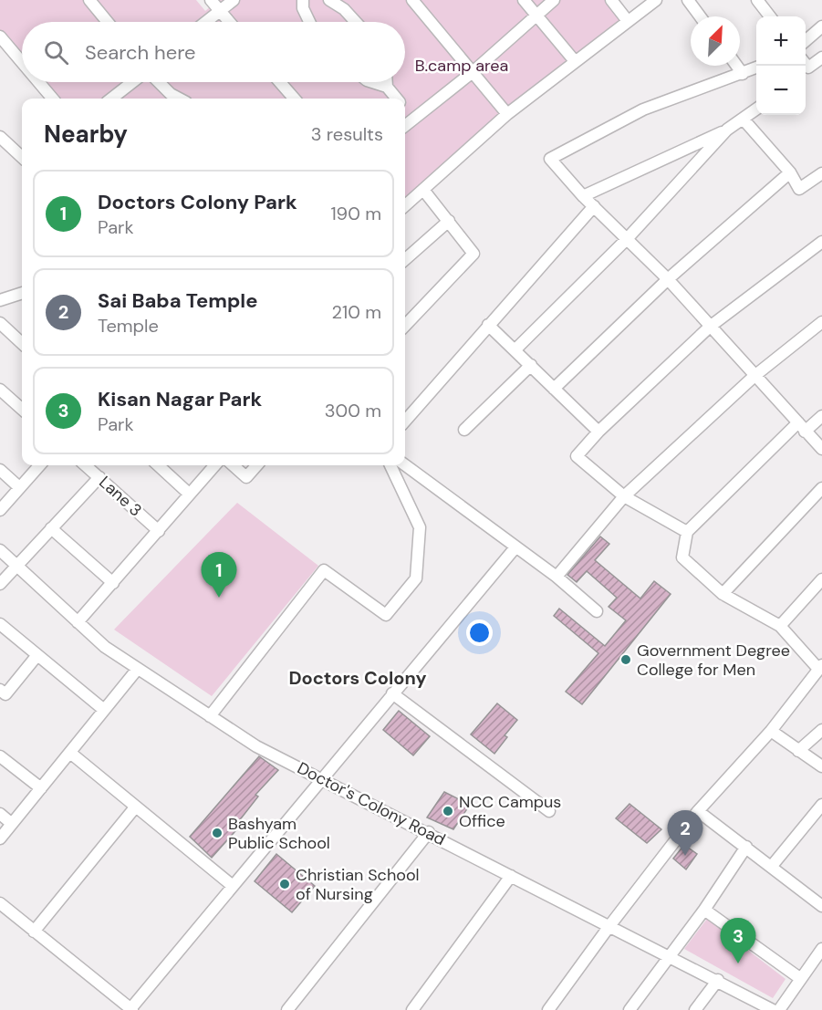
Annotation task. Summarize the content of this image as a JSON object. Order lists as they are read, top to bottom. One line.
{"streets":{"street":["Lane 3","Doctor's Colony Road"]},"districts":["Doctors Colony"],"parks":["B.camp area"],"places":["Government Degree College for Men","NCC Campus Office","Bashyam Public School","Christian School of Nursing"],"north":"top right","page":{"map_buttons":["+","−"],"search":"Search here","heading":["Nearby","3 results"],"list":[{"mark":"1","name":"Doctors Colony Park","note":"Park","value":"190 m"},{"mark":"2","name":"Sai Baba Temple","note":"Temple","value":"210 m"},{"mark":"3","name":"Kisan Nagar Park","note":"Park","value":"300 m"}],"pins":["1","2","3"]}}
